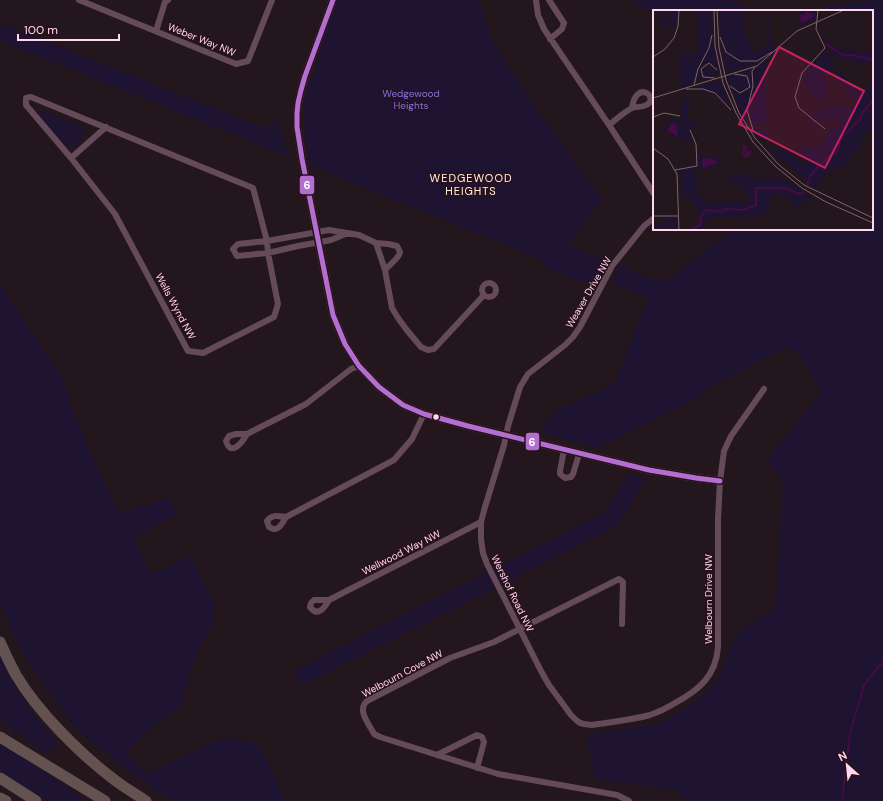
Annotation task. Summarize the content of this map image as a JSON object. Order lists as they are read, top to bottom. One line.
{"streets":{"street":["Weber Way NW","Weaver Drive NW","Wells Wynd NW","Wellwood Way NW","Wershof Road NW","Welbourn Drive NW","Welbourn Cove NW"]},"crossings":[["Weaver Drive NW","Wershof Road NW"],["Wellwood Way NW","Wershof Road NW"],["Wershof Road NW","Welbourn Drive NW"],["Wershof Road NW","Welbourn Cove NW"]],"districts":["WEDGEWOOD HEIGHTS"],"parks":["Wedgewood Heights"],"lines":["transit line 6"],"scale_bar":"100 m","north":"top left"}
